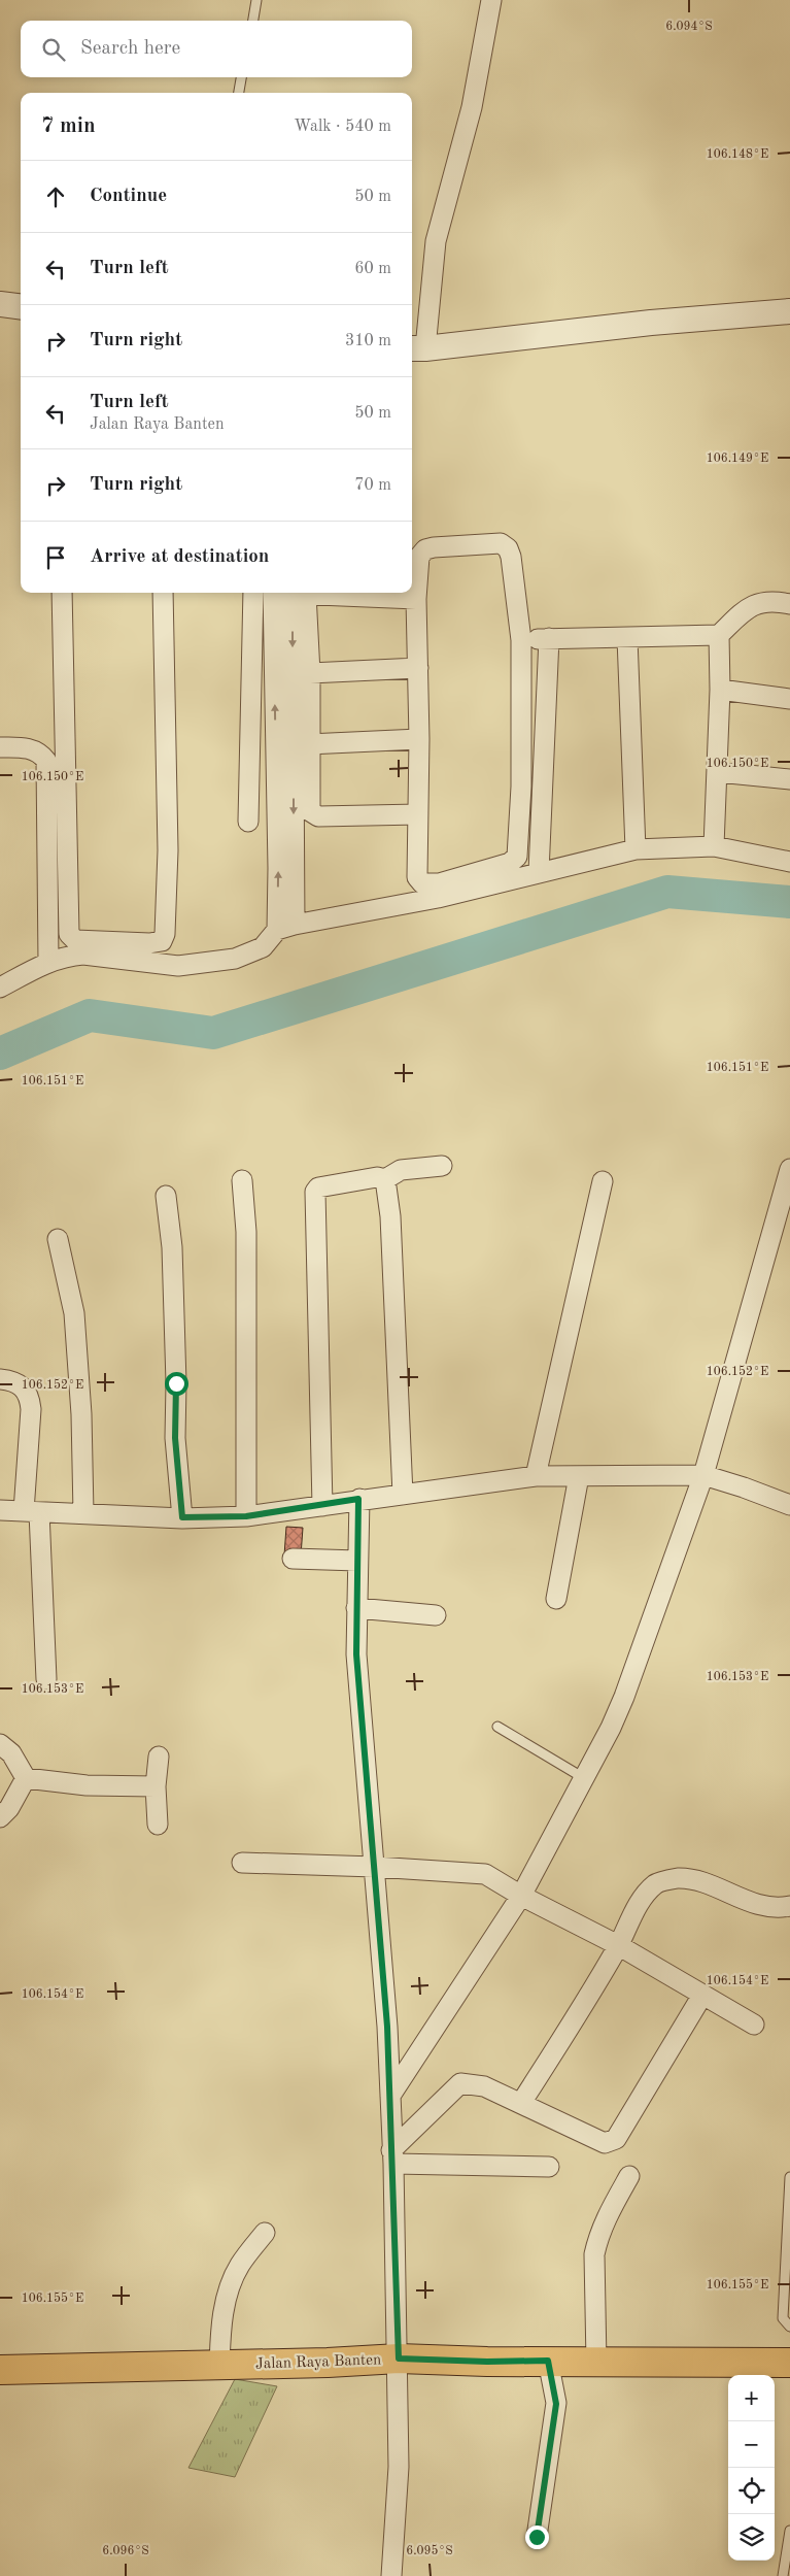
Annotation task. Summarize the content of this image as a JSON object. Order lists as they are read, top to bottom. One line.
{"streets":{"main road":["Jalan Raya Banten"]},"page":{"search":"Search here","heading":["7 min","Walk · 540 m"],"list":[["Continue","50 m"],["Turn left","60 m"],["Turn right","310 m"],["Turn left","Jalan Raya Banten","50 m"],["Turn right","70 m"],"Arrive at destination"],"map_buttons":["+","−"]},"coordinates":["6.094°S","106.148°E","106.149°E","106.150°E","106.151°E","106.152°E","106.153°E","106.154°E","106.155°E","6.096°S","6.095°S"]}
